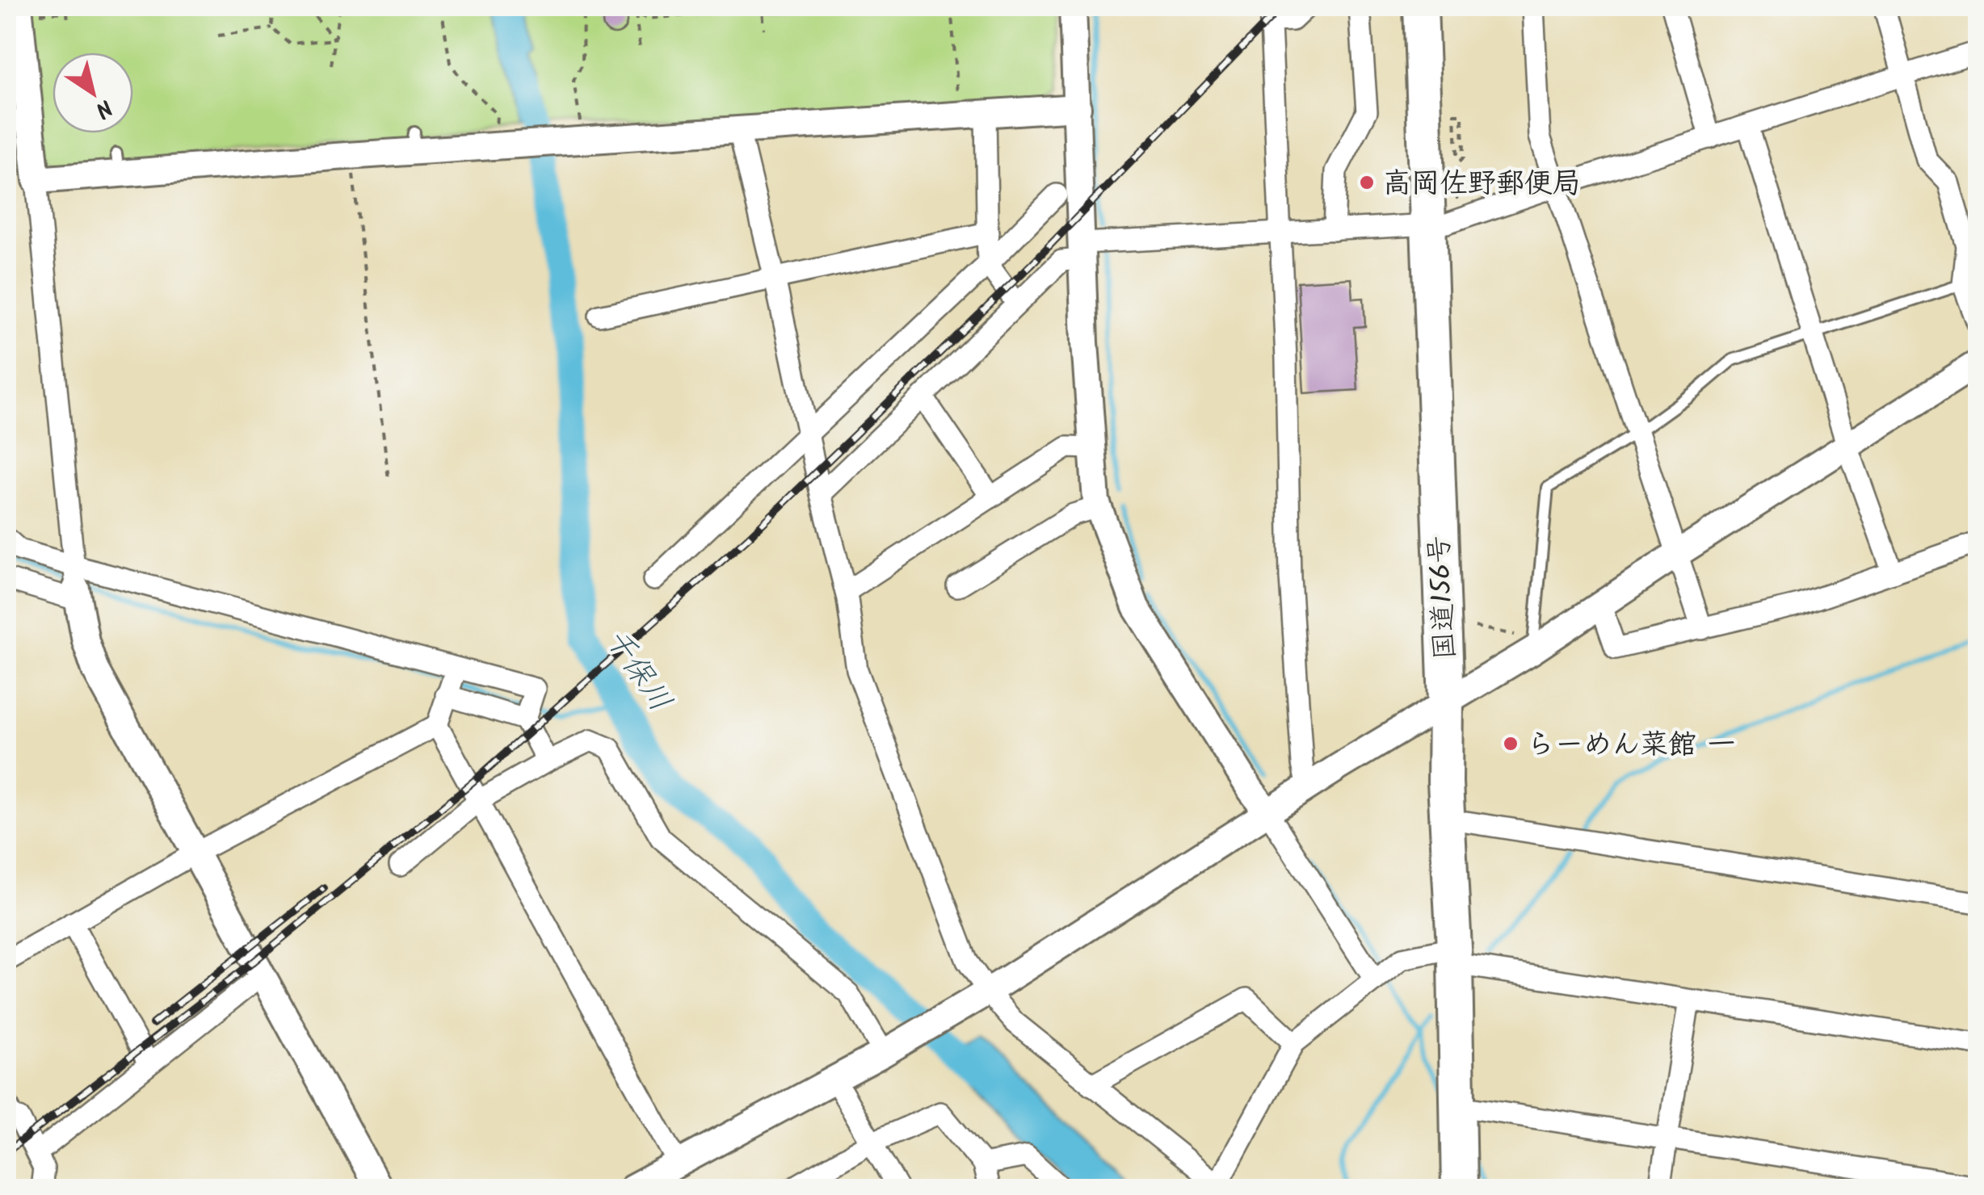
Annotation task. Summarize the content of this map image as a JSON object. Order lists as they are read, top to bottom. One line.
{"streets":{"highway":["国道156号"]},"water":["千保川"],"places":["高岡佐野郵便局","らーめん菜館 一"],"north":"bottom right"}
